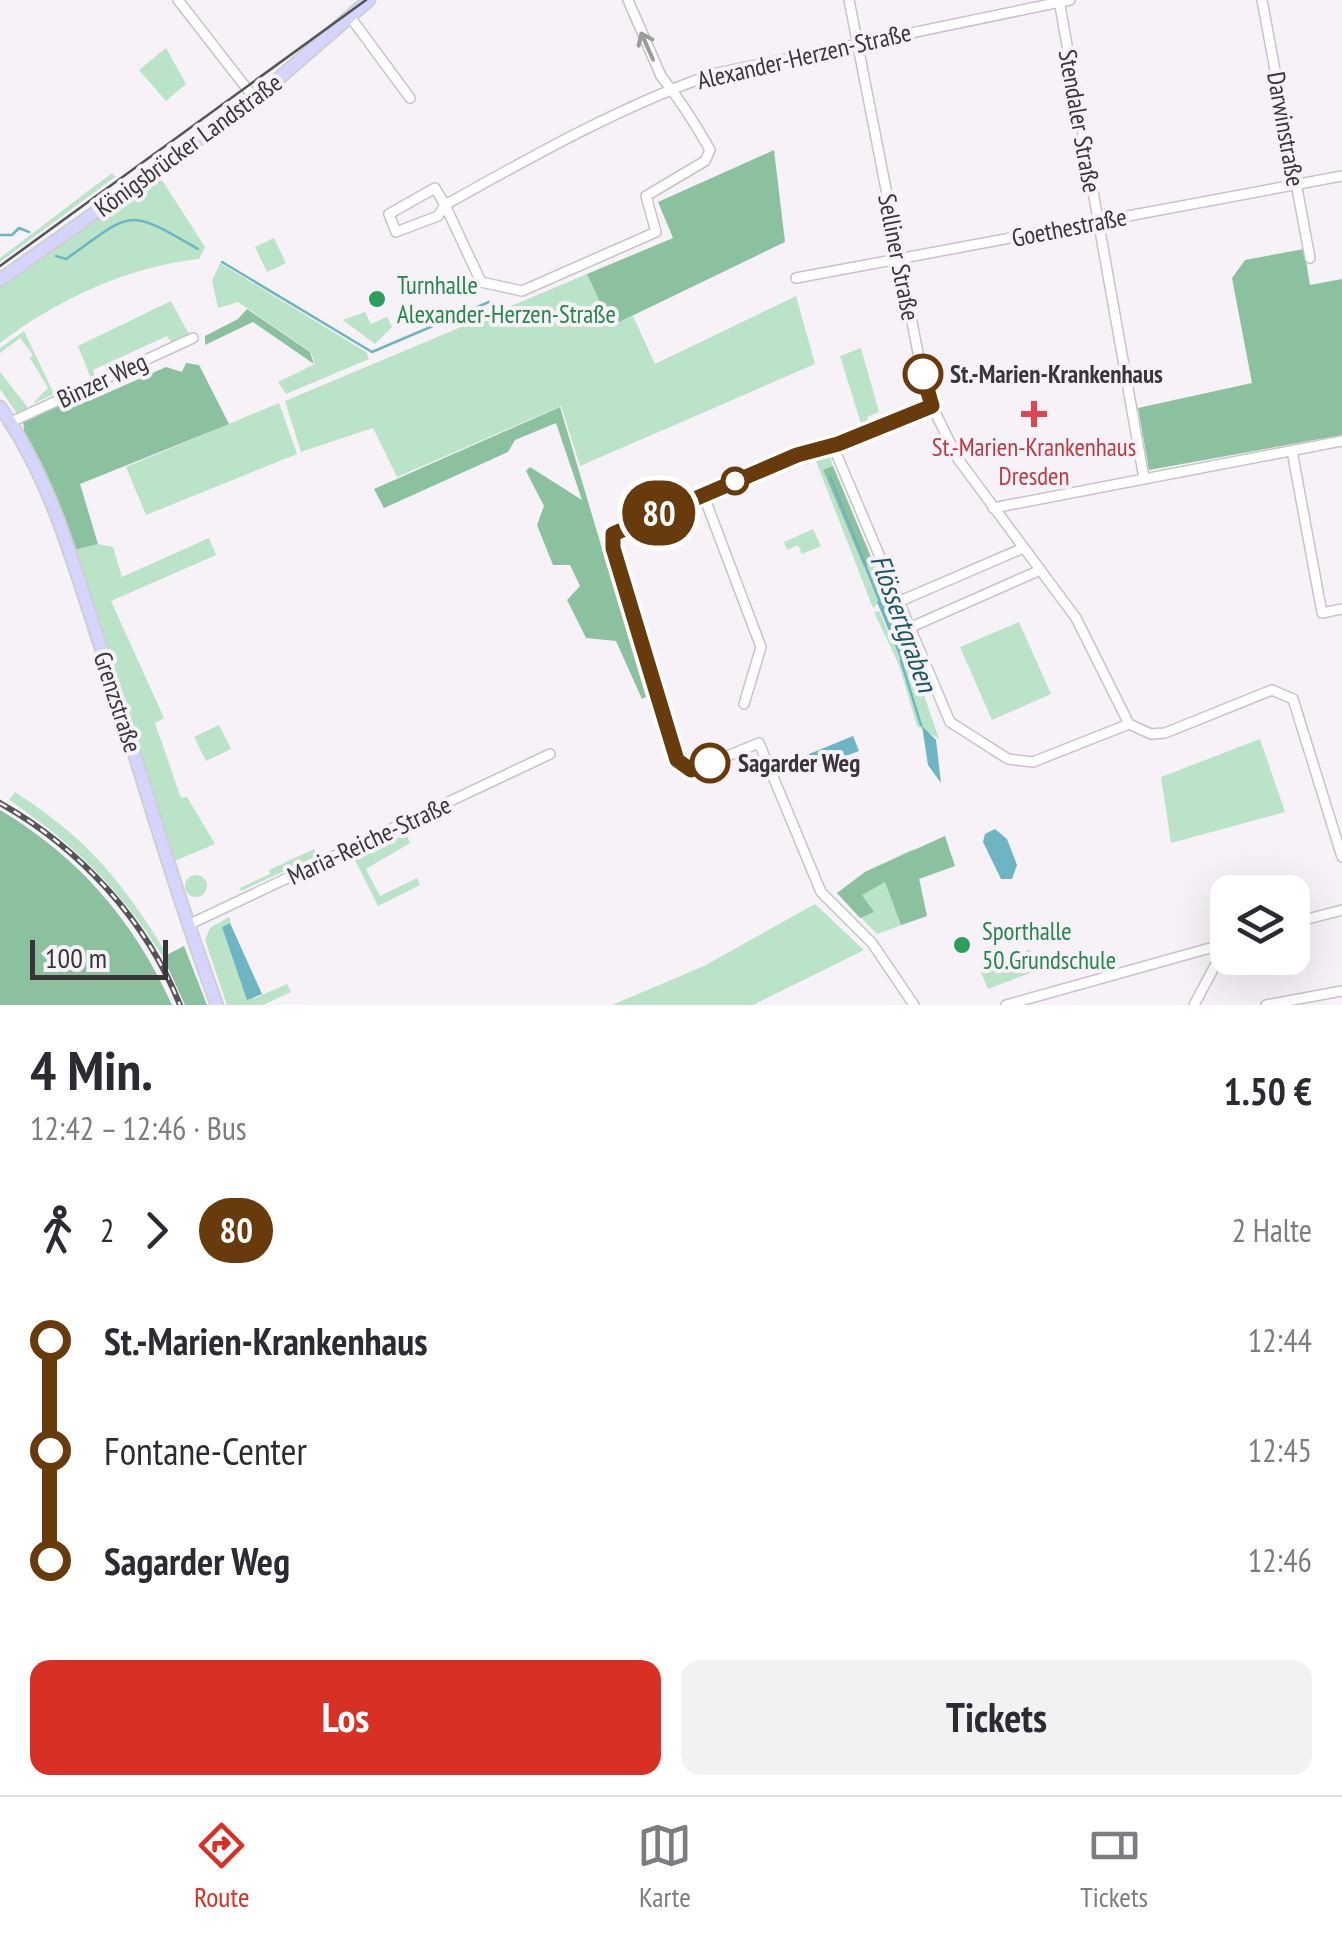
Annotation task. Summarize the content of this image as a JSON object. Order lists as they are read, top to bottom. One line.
{"streets":{"main road":["Königsbrücker Landstraße","Grenzstraße"],"street":["Alexander-Herzen-Straße","Stendaler Straße","Darwinstraße","Goethestraße","Selliner Straße","Binzer Weg","Maria-Reiche-Straße"]},"crossings":[["Alexander-Herzen-Straße","Stendaler Straße"],["Alexander-Herzen-Straße","Selliner Straße"],["Stendaler Straße","Goethestraße"],["Darwinstraße","Goethestraße"],["Goethestraße","Selliner Straße"],["Binzer Weg","Grenzstraße"],["Grenzstraße","Maria-Reiche-Straße"]],"water":["Flössertgraben"],"places":{"other":["Turnhalle Alexander-Herzen-Straße","St.-Marien-Krankenhaus","Sagarder Weg","Sporthalle 50.Grundschule"],"health":["St.-Marien-Krankenhaus Dresden"]},"lines":["bus line 80"],"scale_bar":"100 m","page":{"on_map":"80","scale":"100 m","heading":["4 Min.","12:42 – 12:46 · Bus","1.50 €"],"legs":["2","80","2 Halte"],"list":[{"name":"St.-Marien-Krankenhaus","value":"12:44"},{"name":"Fontane-Center","value":"12:45"},{"name":"Sagarder Weg","value":"12:46"}],"buttons":["Los","Tickets"],"tabs":["Route","Karte","Tickets"]}}
